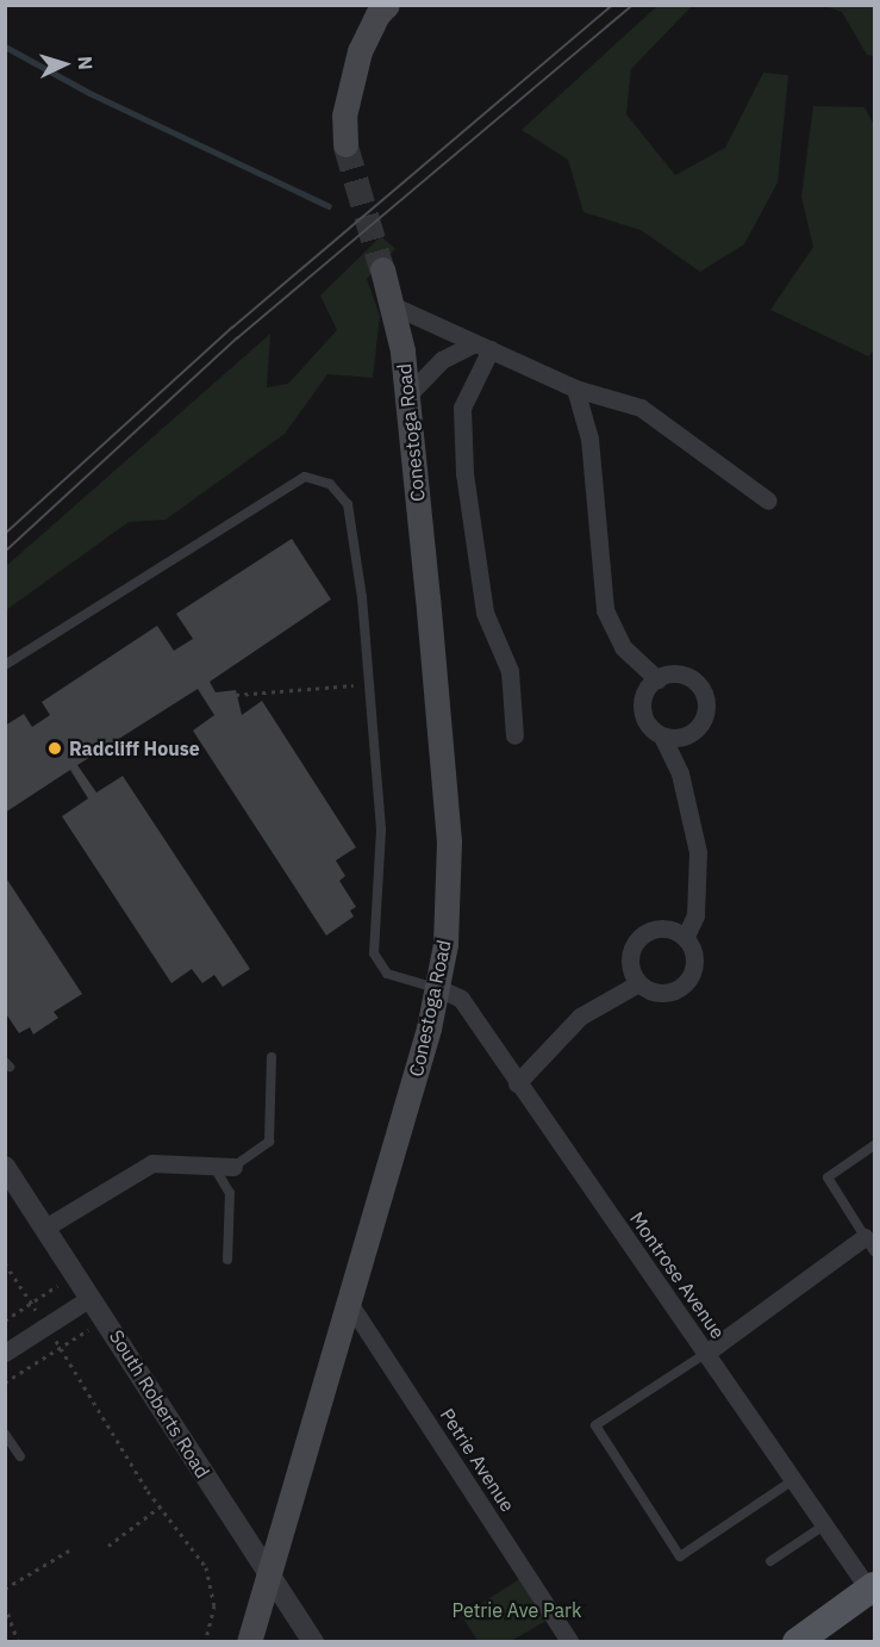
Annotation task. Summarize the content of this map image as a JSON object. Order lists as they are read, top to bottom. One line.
{"streets":{"main road":["Conestoga Road"],"street":["Montrose Avenue","South Roberts Road","Petrie Avenue"]},"crossings":[["Conestoga Road","Montrose Avenue"],["Conestoga Road","South Roberts Road"],["Conestoga Road","Petrie Avenue"]],"parks":["Petrie Ave Park"],"places":["Radcliff House"],"north":"right"}
